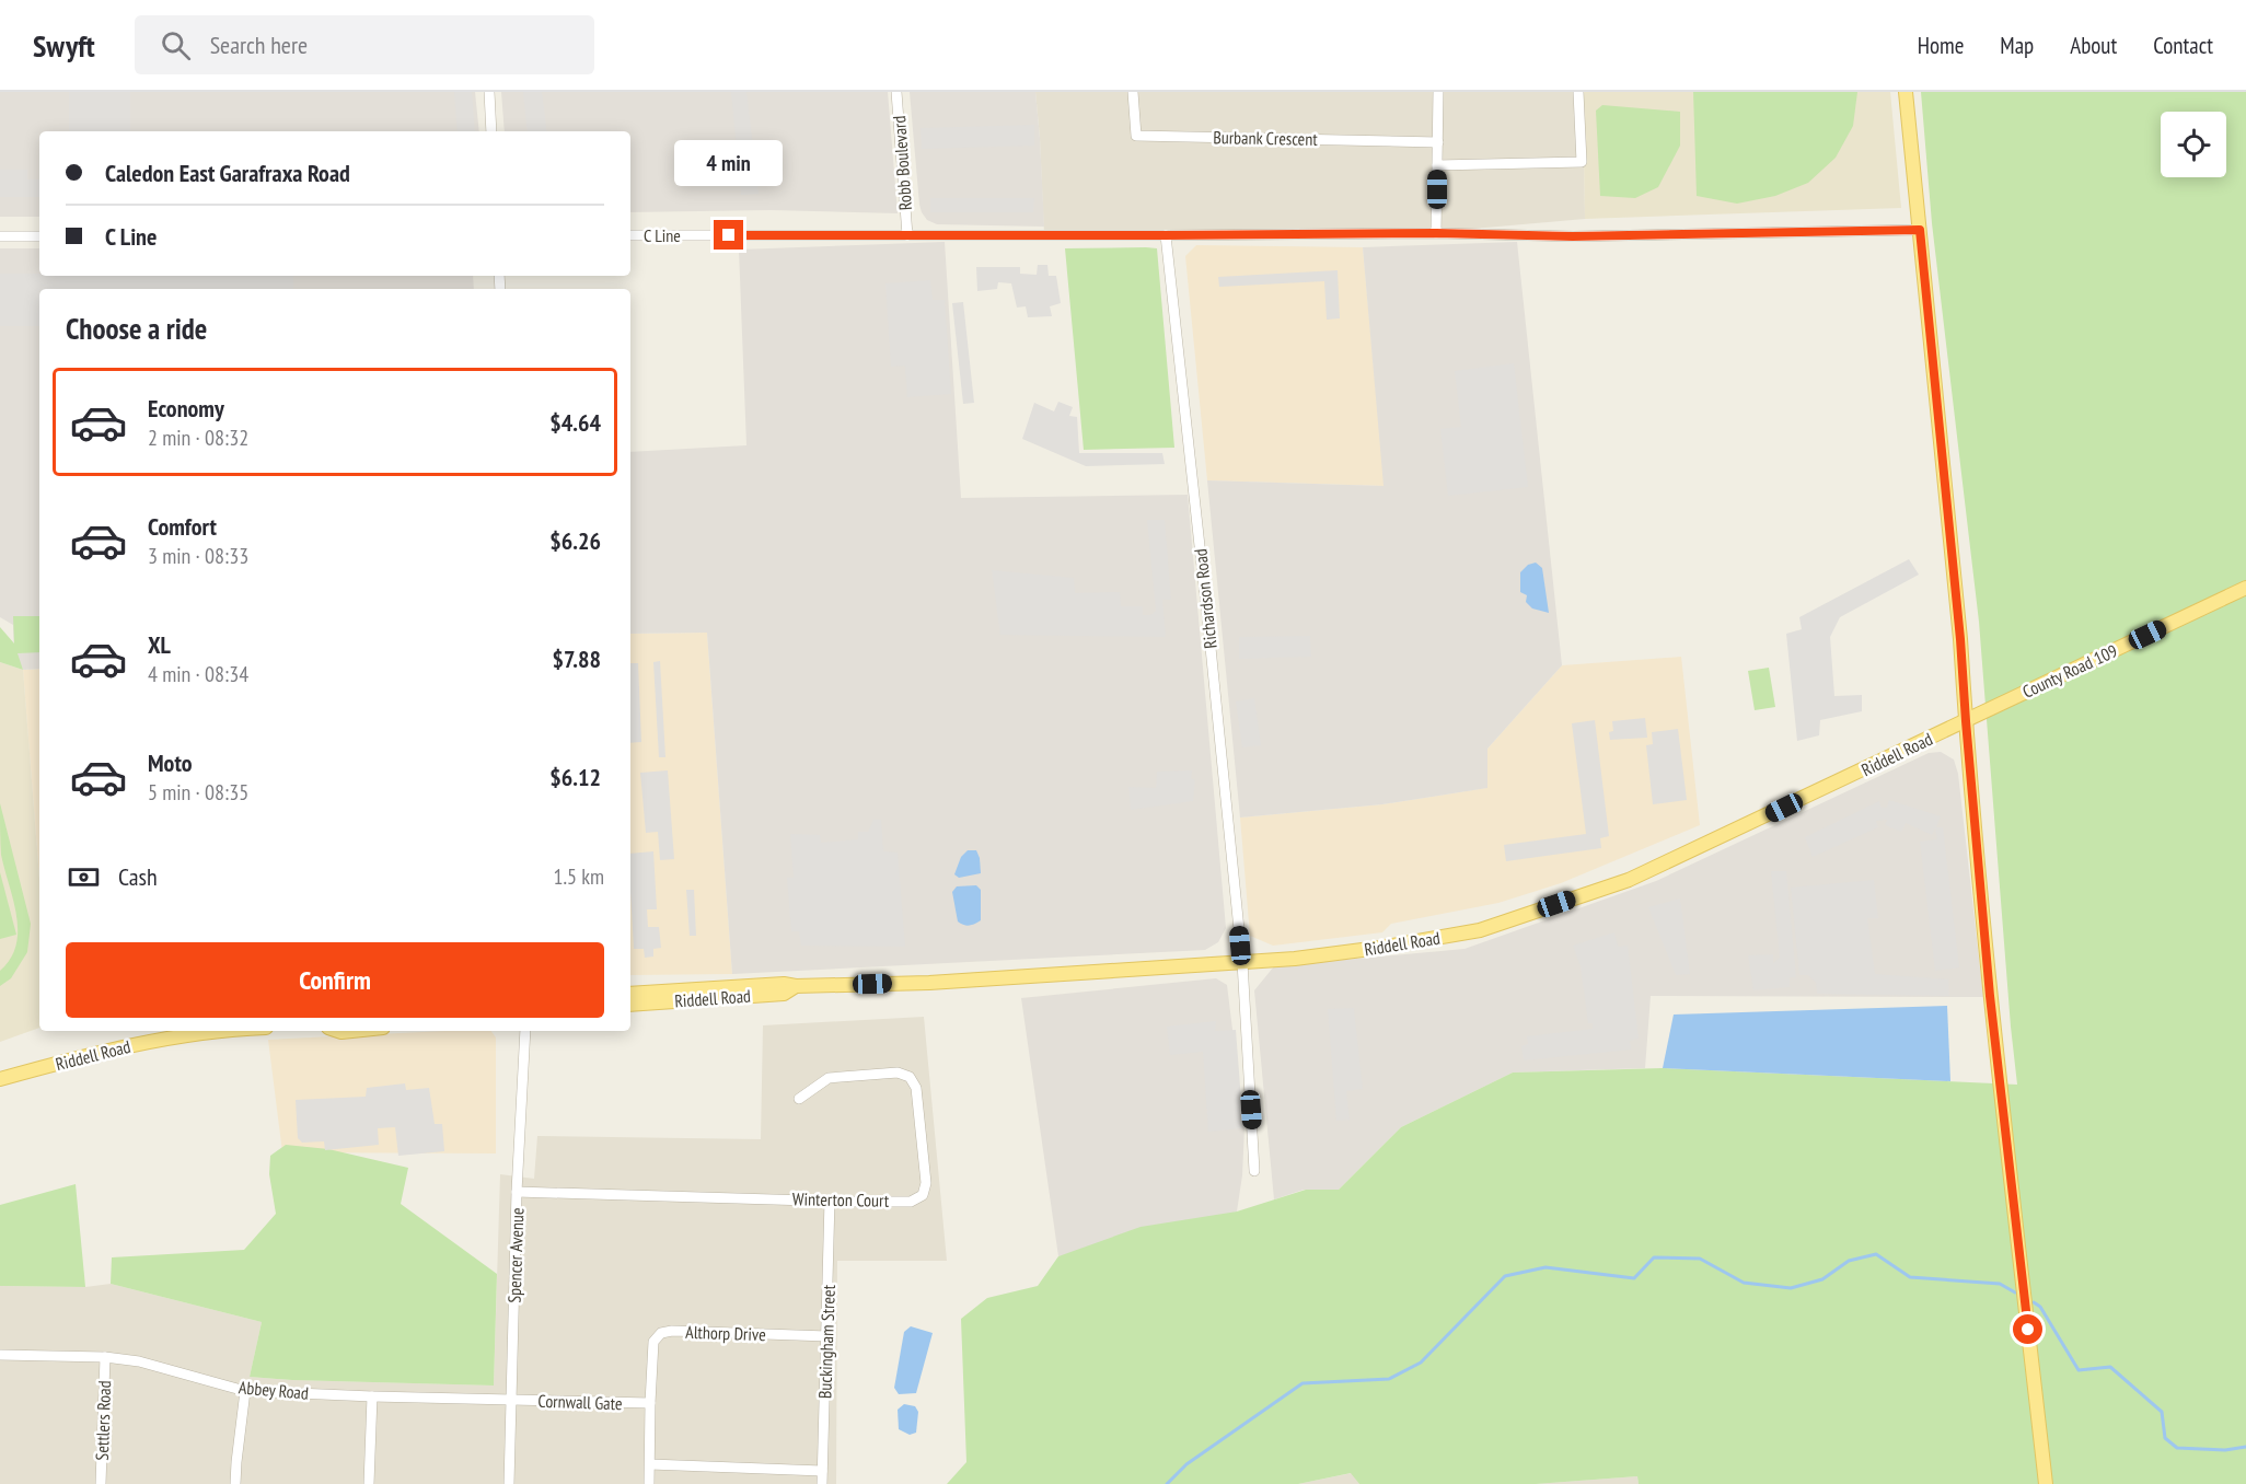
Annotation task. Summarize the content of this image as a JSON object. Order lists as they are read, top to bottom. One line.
{"streets":{"main road":["County Road 109","Riddell Road"],"street":["Burbank Crescent","Robb Boulevard","C Line","Richardson Road","Winterton Court","Spencer Avenue","Althorp Drive","Buckingham Street","Abbey Road","Cornwall Gate","Settlers Road"]},"crossings":[["Robb Boulevard","C Line"],["C Line","Richardson Road"],["Richardson Road","Riddell Road"],["County Road 109","Riddell Road"],["Winterton Court","Spencer Avenue"],["Winterton Court","Buckingham Street"],["Spencer Avenue","Abbey Road"],["Spencer Avenue","Cornwall Gate"],["Althorp Drive","Buckingham Street"],["Althorp Drive","Cornwall Gate"],["Abbey Road","Cornwall Gate"],["Abbey Road","Settlers Road"]],"page":{"header":"Swyft","search":"Search here","nav":["Home","Map","About","Contact"],"banner":["Caledon East Garafraxa Road","C Line"],"bubble":"4 min","heading":"Choose a ride","list":[{"name":"Economy","note":"2 min · 08:32","value":"$4.64"},{"name":"Comfort","note":"3 min · 08:33","value":"$6.26"},{"name":"XL","note":"4 min · 08:34","value":"$7.88"},{"name":"Moto","note":"5 min · 08:35","value":"$6.12"}],"pay":["Cash","1.5 km"],"buttons":"Confirm"}}
